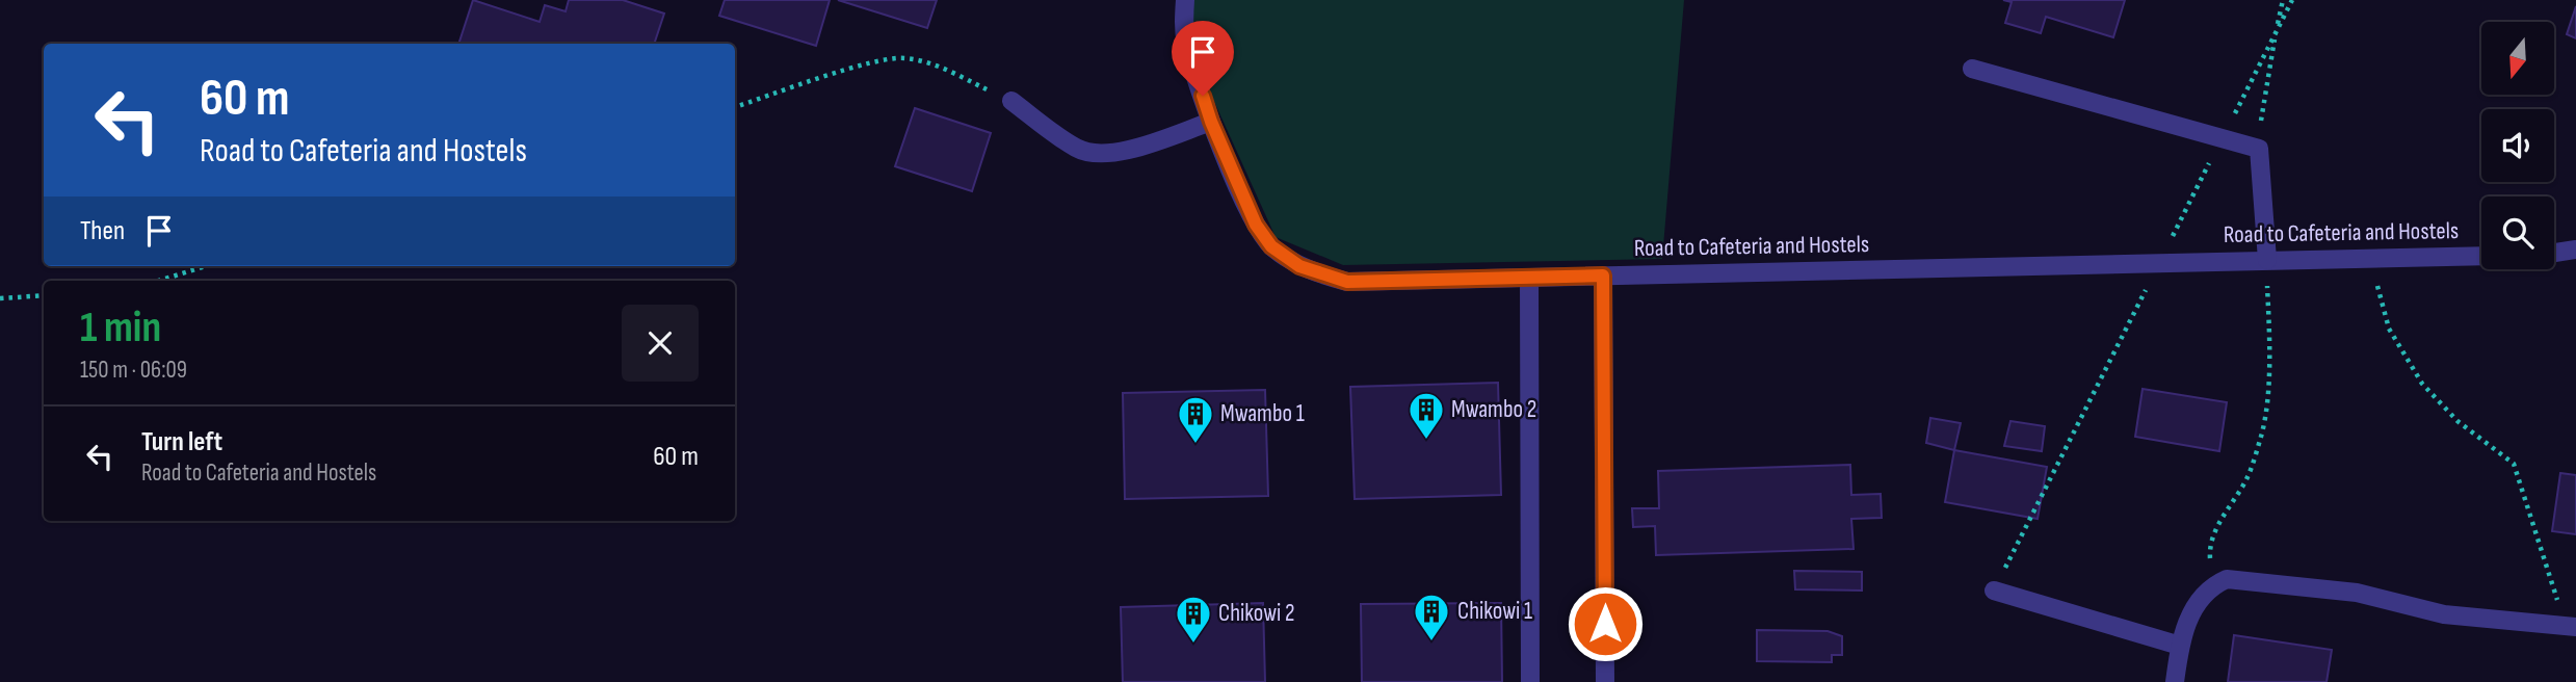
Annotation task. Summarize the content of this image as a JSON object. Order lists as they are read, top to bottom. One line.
{"streets":{"street":["Road to Cafeteria and Hostels"]},"places":{"building":["Mwambo 2","Mwambo 1","Chikowi 1","Chikowi 2"]},"north":"bottom","page":{"turn":["60 m","Road to Cafeteria and Hostels"],"then":"Then","heading":["1 min","150 m · 06:09"],"list":[{"name":"Turn left","note":"Road to Cafeteria and Hostels","value":"60 m"}]}}
